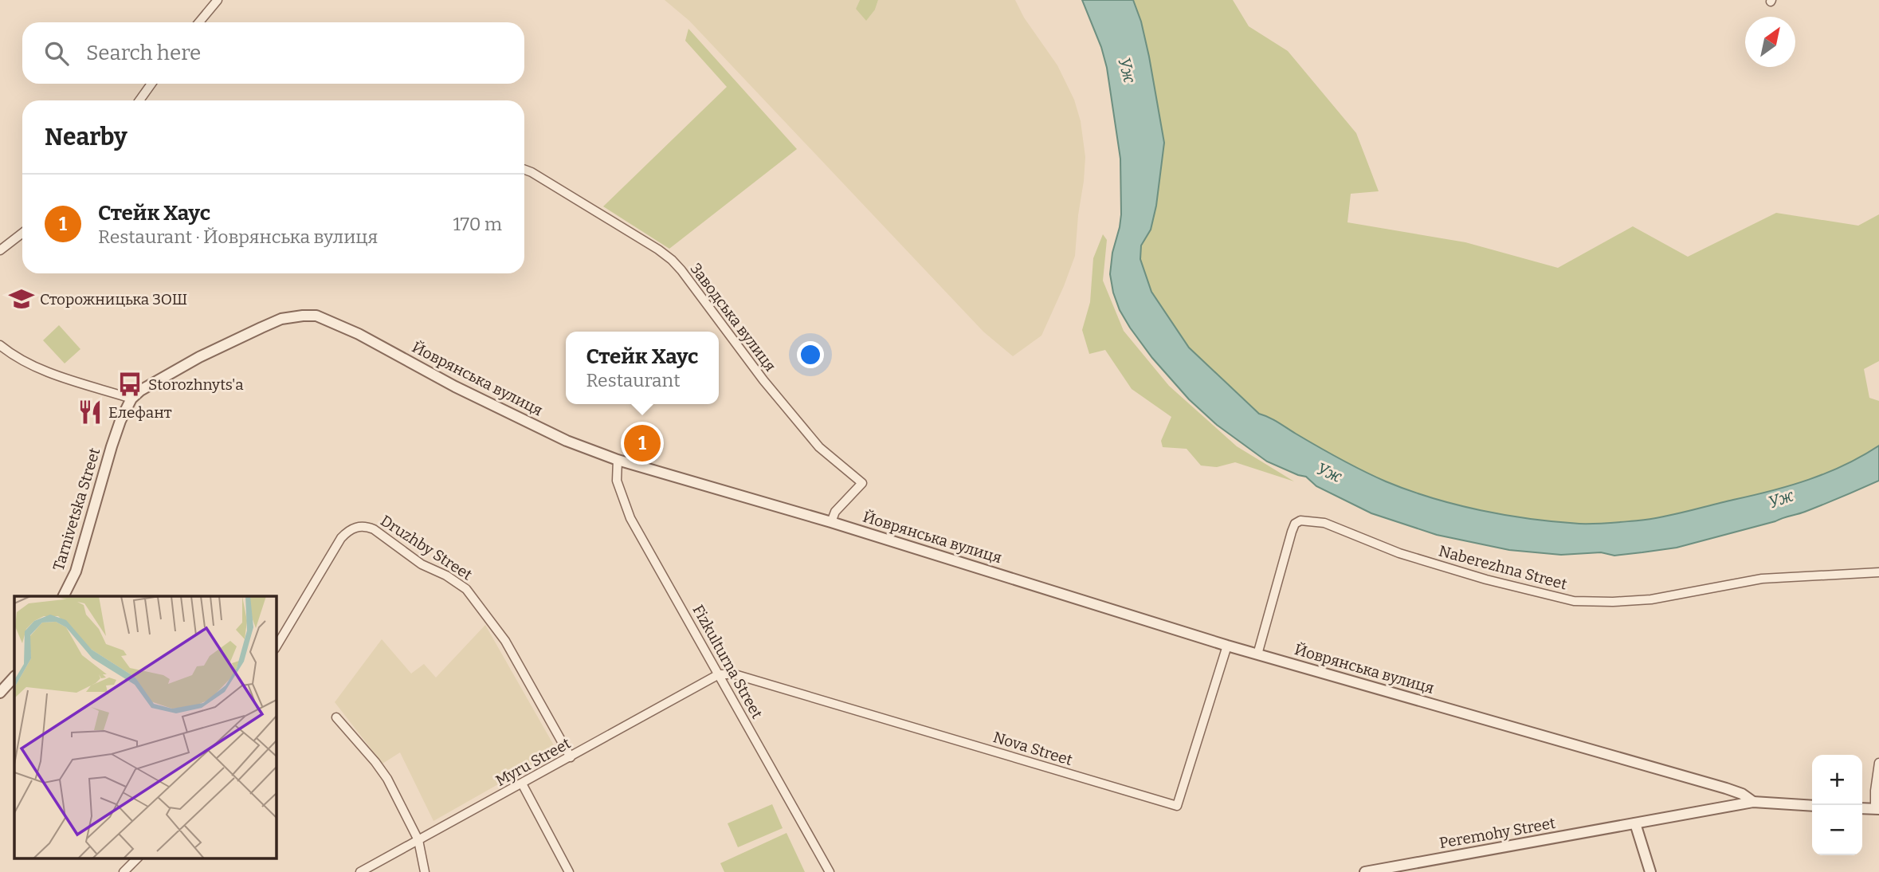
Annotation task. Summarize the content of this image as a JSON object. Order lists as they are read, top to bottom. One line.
{"streets":{"street":["Заводська вулиця","Йоврянська вулиця","Tarnivetska Street","Druzhby Street","Naberezhna Street","Fizkulturna Street","Nova Street","Myru Street","Peremohy Street"]},"crossings":[["Заводська вулиця","Йоврянська вулиця"],["Йоврянська вулиця","Tarnivetska Street"],["Йоврянська вулиця","Naberezhna Street"],["Йоврянська вулиця","Fizkulturna Street"],["Йоврянська вулиця","Nova Street"],["Йоврянська вулиця","Peremohy Street"],["Druzhby Street","Myru Street"],["Fizkulturna Street","Nova Street"],["Fizkulturna Street","Myru Street"],["Nova Street","Myru Street"]],"water":["Уж"],"places":{"school or university":["Сторожницька ЗОШ"],"bus stop":["Storozhnyts'a"],"restaurant":["Елефант"]},"north":"top right","page":{"search":"Search here","heading":"Nearby","list":[{"mark":"1","name":"Стейк Хаус","note":"Restaurant · Йоврянська вулиця","value":"170 m"}],"popup":["Стейк Хаус","Restaurant"],"pins":"1","map_buttons":["+","−"]}}
